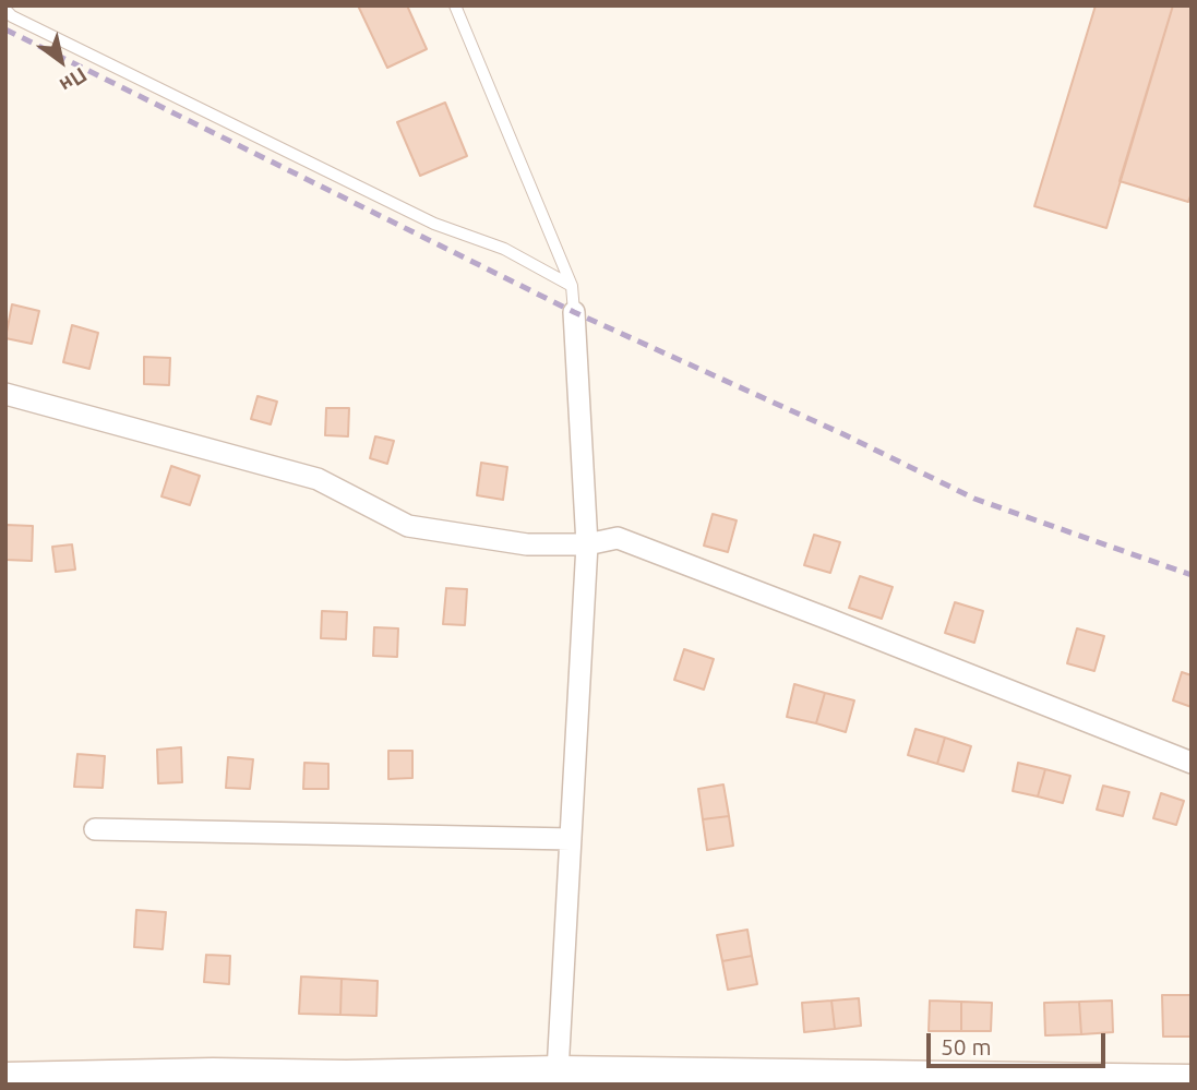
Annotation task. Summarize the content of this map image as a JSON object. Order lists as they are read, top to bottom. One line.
{"scale_bar":"50 m","north":"bottom right"}
